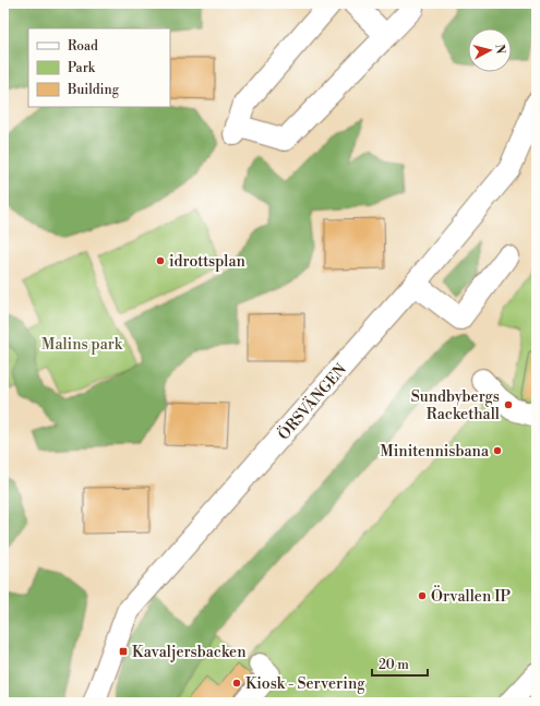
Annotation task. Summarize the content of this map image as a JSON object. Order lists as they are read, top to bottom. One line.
{"streets":{"street":["ÖRSVÄNGEN"]},"parks":["Malins park"],"places":{"other":["idrottsplan","Sundbybergs Rackethall","Minitennisbana","Örvallen IP","Kiosk - Servering"],"transit":["Kavaljersbacken"]},"legend":["Road","Park","Building"],"scale_bar":"20 m","north":"right"}
